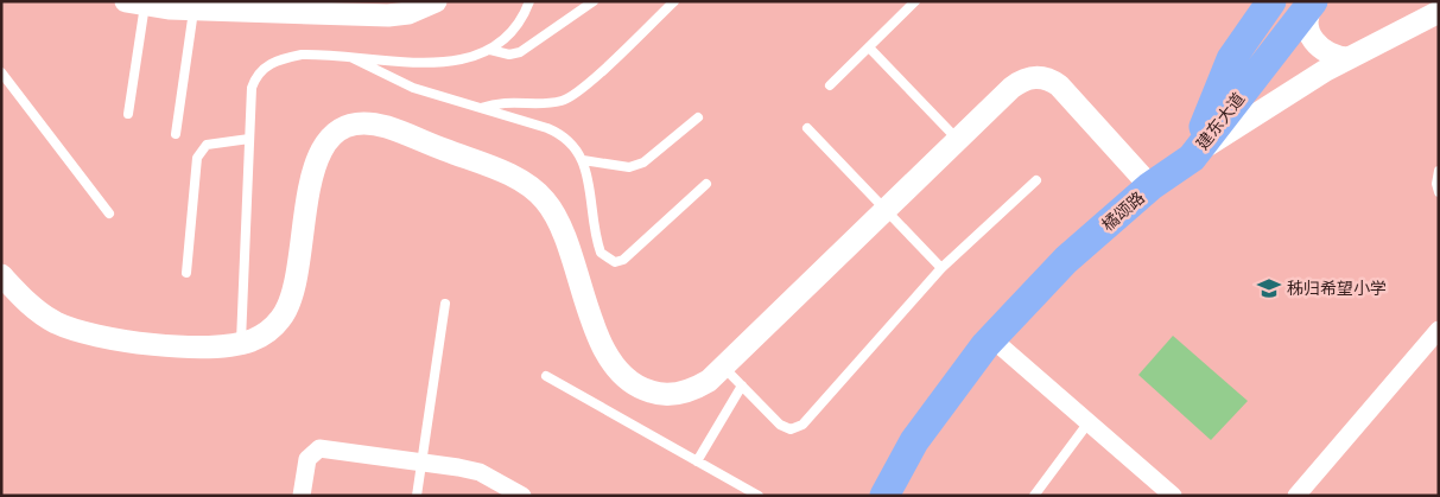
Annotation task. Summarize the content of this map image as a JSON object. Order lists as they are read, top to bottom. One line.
{"streets":{"highway":["建东大道","橘颂路"]},"crossings":[["建东大道","橘颂路"]],"places":{"school or university":["秭归希望小学"]}}
